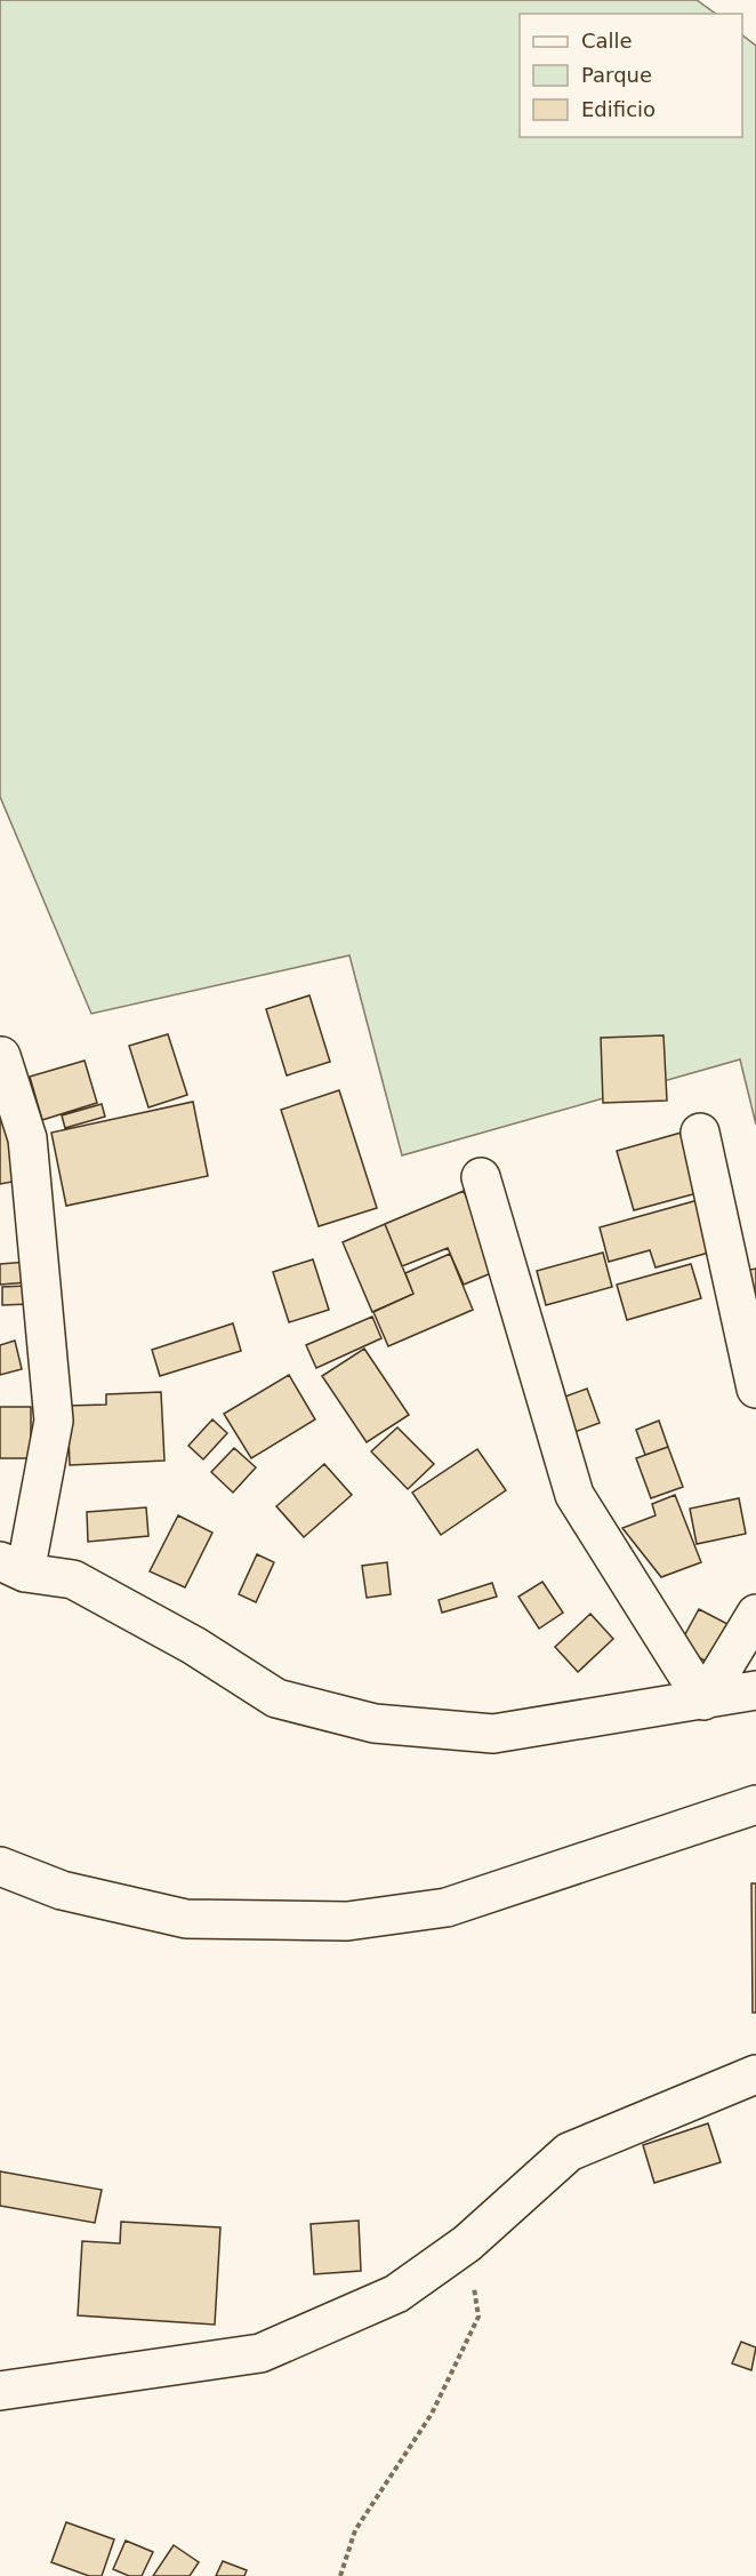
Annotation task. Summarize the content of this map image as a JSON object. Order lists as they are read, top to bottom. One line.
{"legend":["Calle","Parque","Edificio"]}
